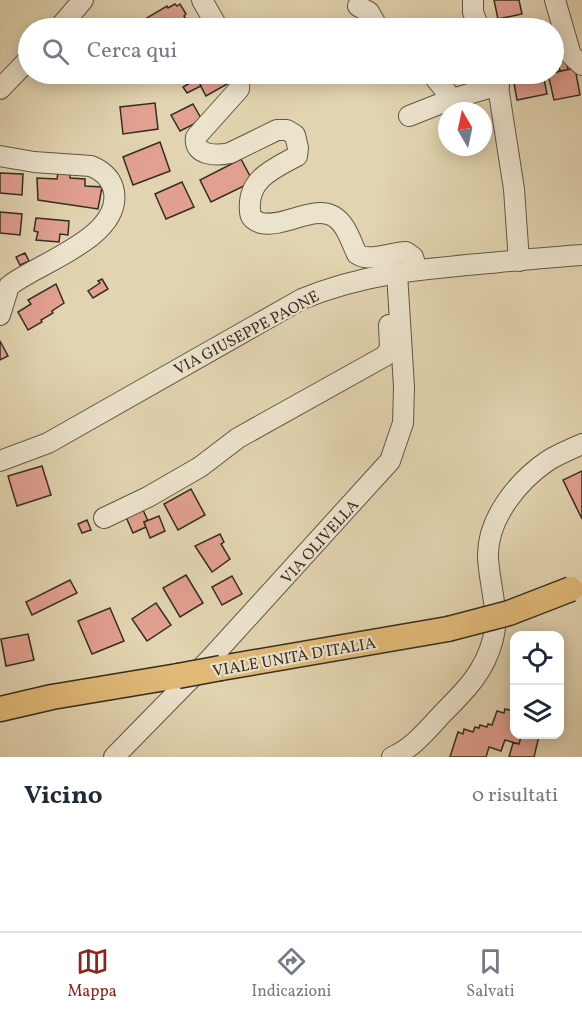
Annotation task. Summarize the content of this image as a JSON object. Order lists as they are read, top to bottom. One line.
{"streets":{"main road":["VIALE UNITÀ D'ITALIA"],"street":["VIA GIUSEPPE PAONE","VIA OLIVELLA"]},"crossings":[["VIA GIUSEPPE PAONE","VIA OLIVELLA"]],"north":"top","page":{"search":"Cerca qui","heading":["Vicino","0 risultati"],"nav":["Mappa","Indicazioni","Salvati"]}}
